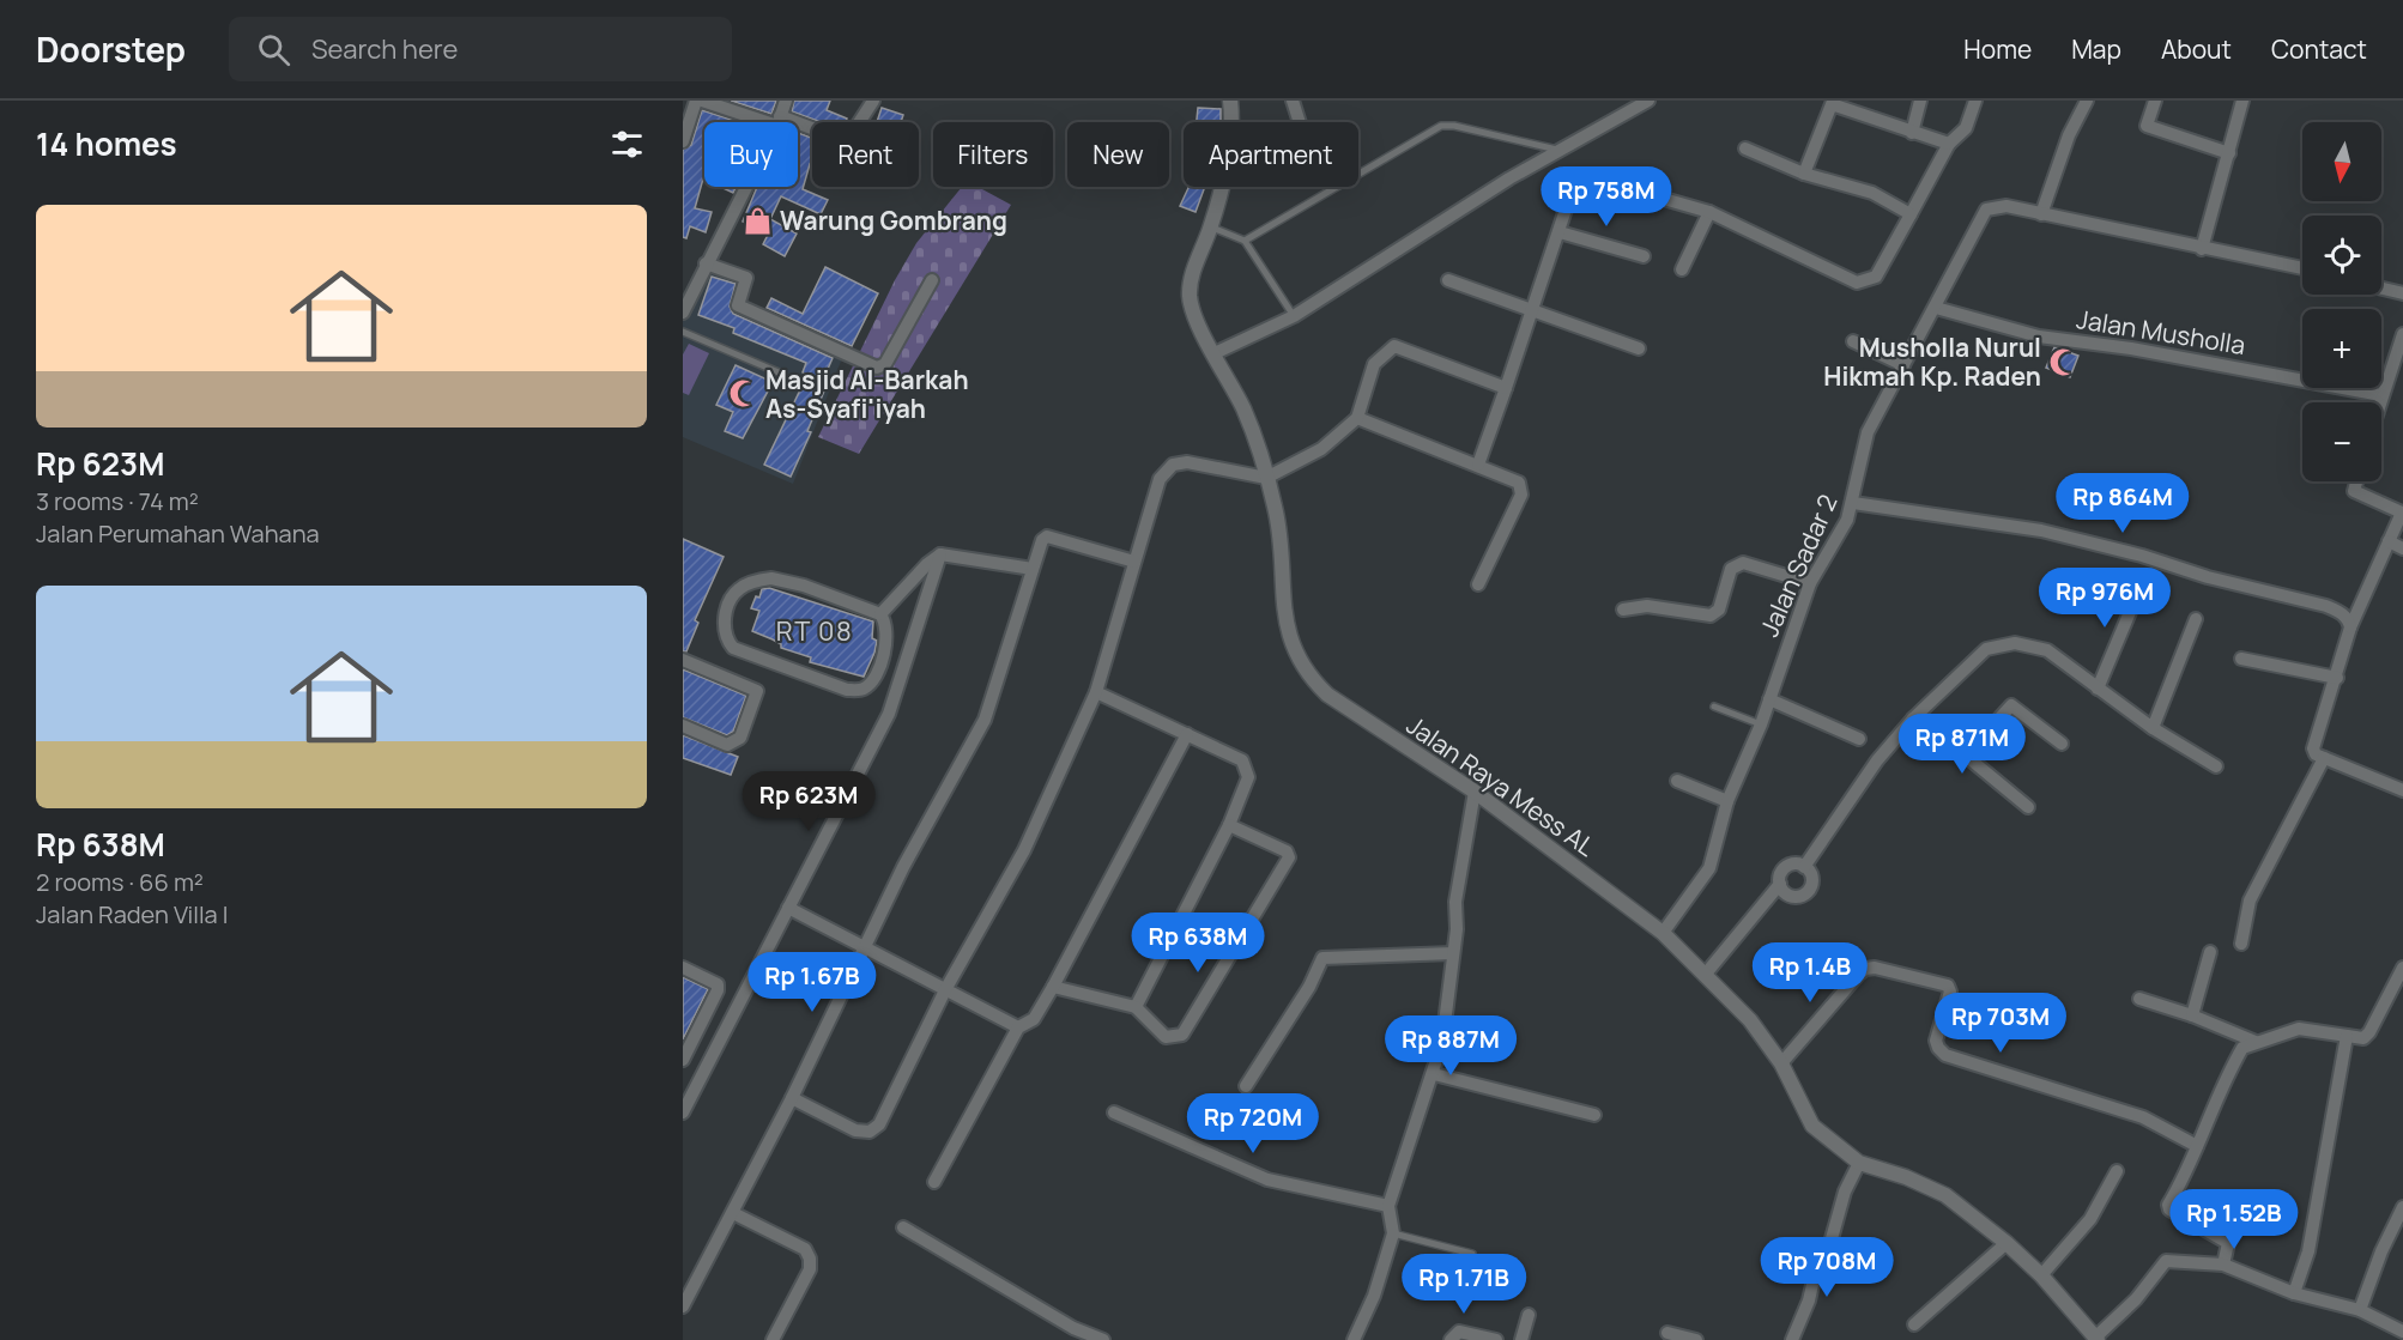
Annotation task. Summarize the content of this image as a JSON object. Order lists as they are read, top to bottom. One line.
{"streets":{"street":["Jalan Musholla","Jalan Sadar 2","Jalan Raya Mess AL"]},"crossings":[["Jalan Musholla","Jalan Sadar 2"],["Jalan Sadar 2","Jalan Raya Mess AL"]],"districts":["RT 08"],"places":{"shop":["Warung Gombrang"],"mosque":["Musholla Nurul Hikmah Kp. Raden","Masjid Al-Barkah As-Syafi'iyah"]},"north":"bottom","page":{"header":"Doorstep","search":"Search here","nav":["Home","Map","About","Contact"],"heading":"14 homes","map_buttons":["+","−"],"chip":["Buy","Rent","Filters","New","Apartment"],"price":["Rp 758M","Rp 864M","Rp 976M","Rp 871M","Rp 623M","Rp 638M","Rp 1.4B","Rp 1.67B","Rp 703M","Rp 887M","Rp 720M","Rp 1.52B","Rp 708M","Rp 1.71B"],"list":[{"name":"Rp 623M","note":"3 rooms · 74 m² · Jalan Perumahan Wahana"},{"name":"Rp 638M","note":"2 rooms · 66 m² · Jalan Raden Villa I"}]}}
